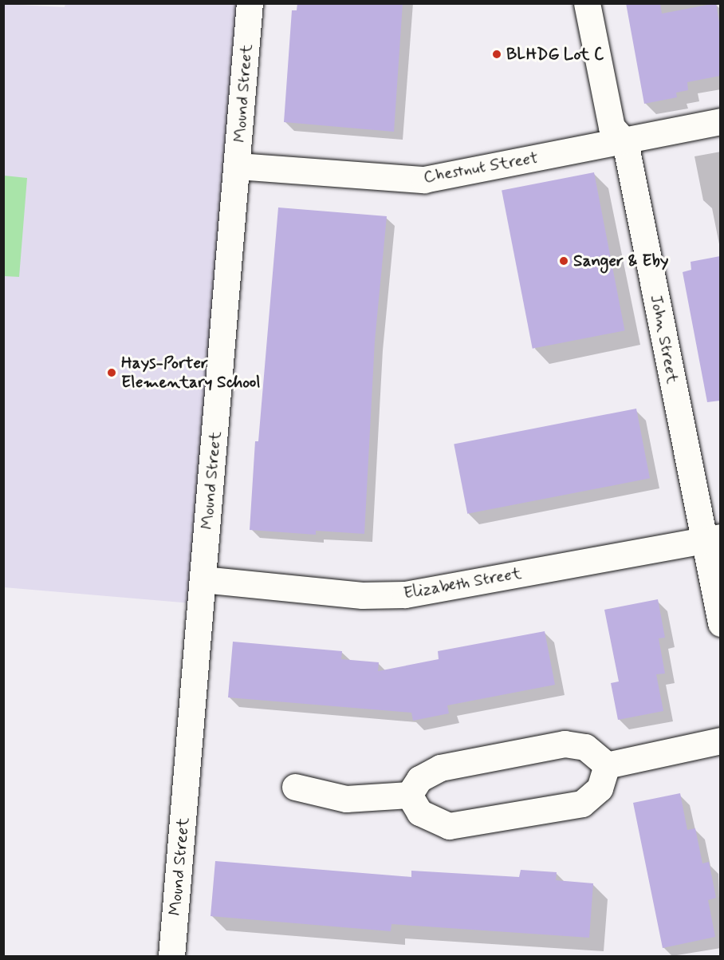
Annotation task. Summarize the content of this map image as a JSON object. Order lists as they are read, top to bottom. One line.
{"streets":{"street":["Mound Street","Chestnut Street","John Street","Elizabeth Street"]},"crossings":[["Mound Street","Chestnut Street"],["Mound Street","Elizabeth Street"],["Chestnut Street","John Street"],["John Street","Elizabeth Street"]],"places":["BLHDG Lot C","Sanger & Eby","Hays-Porter Elementary School"]}
